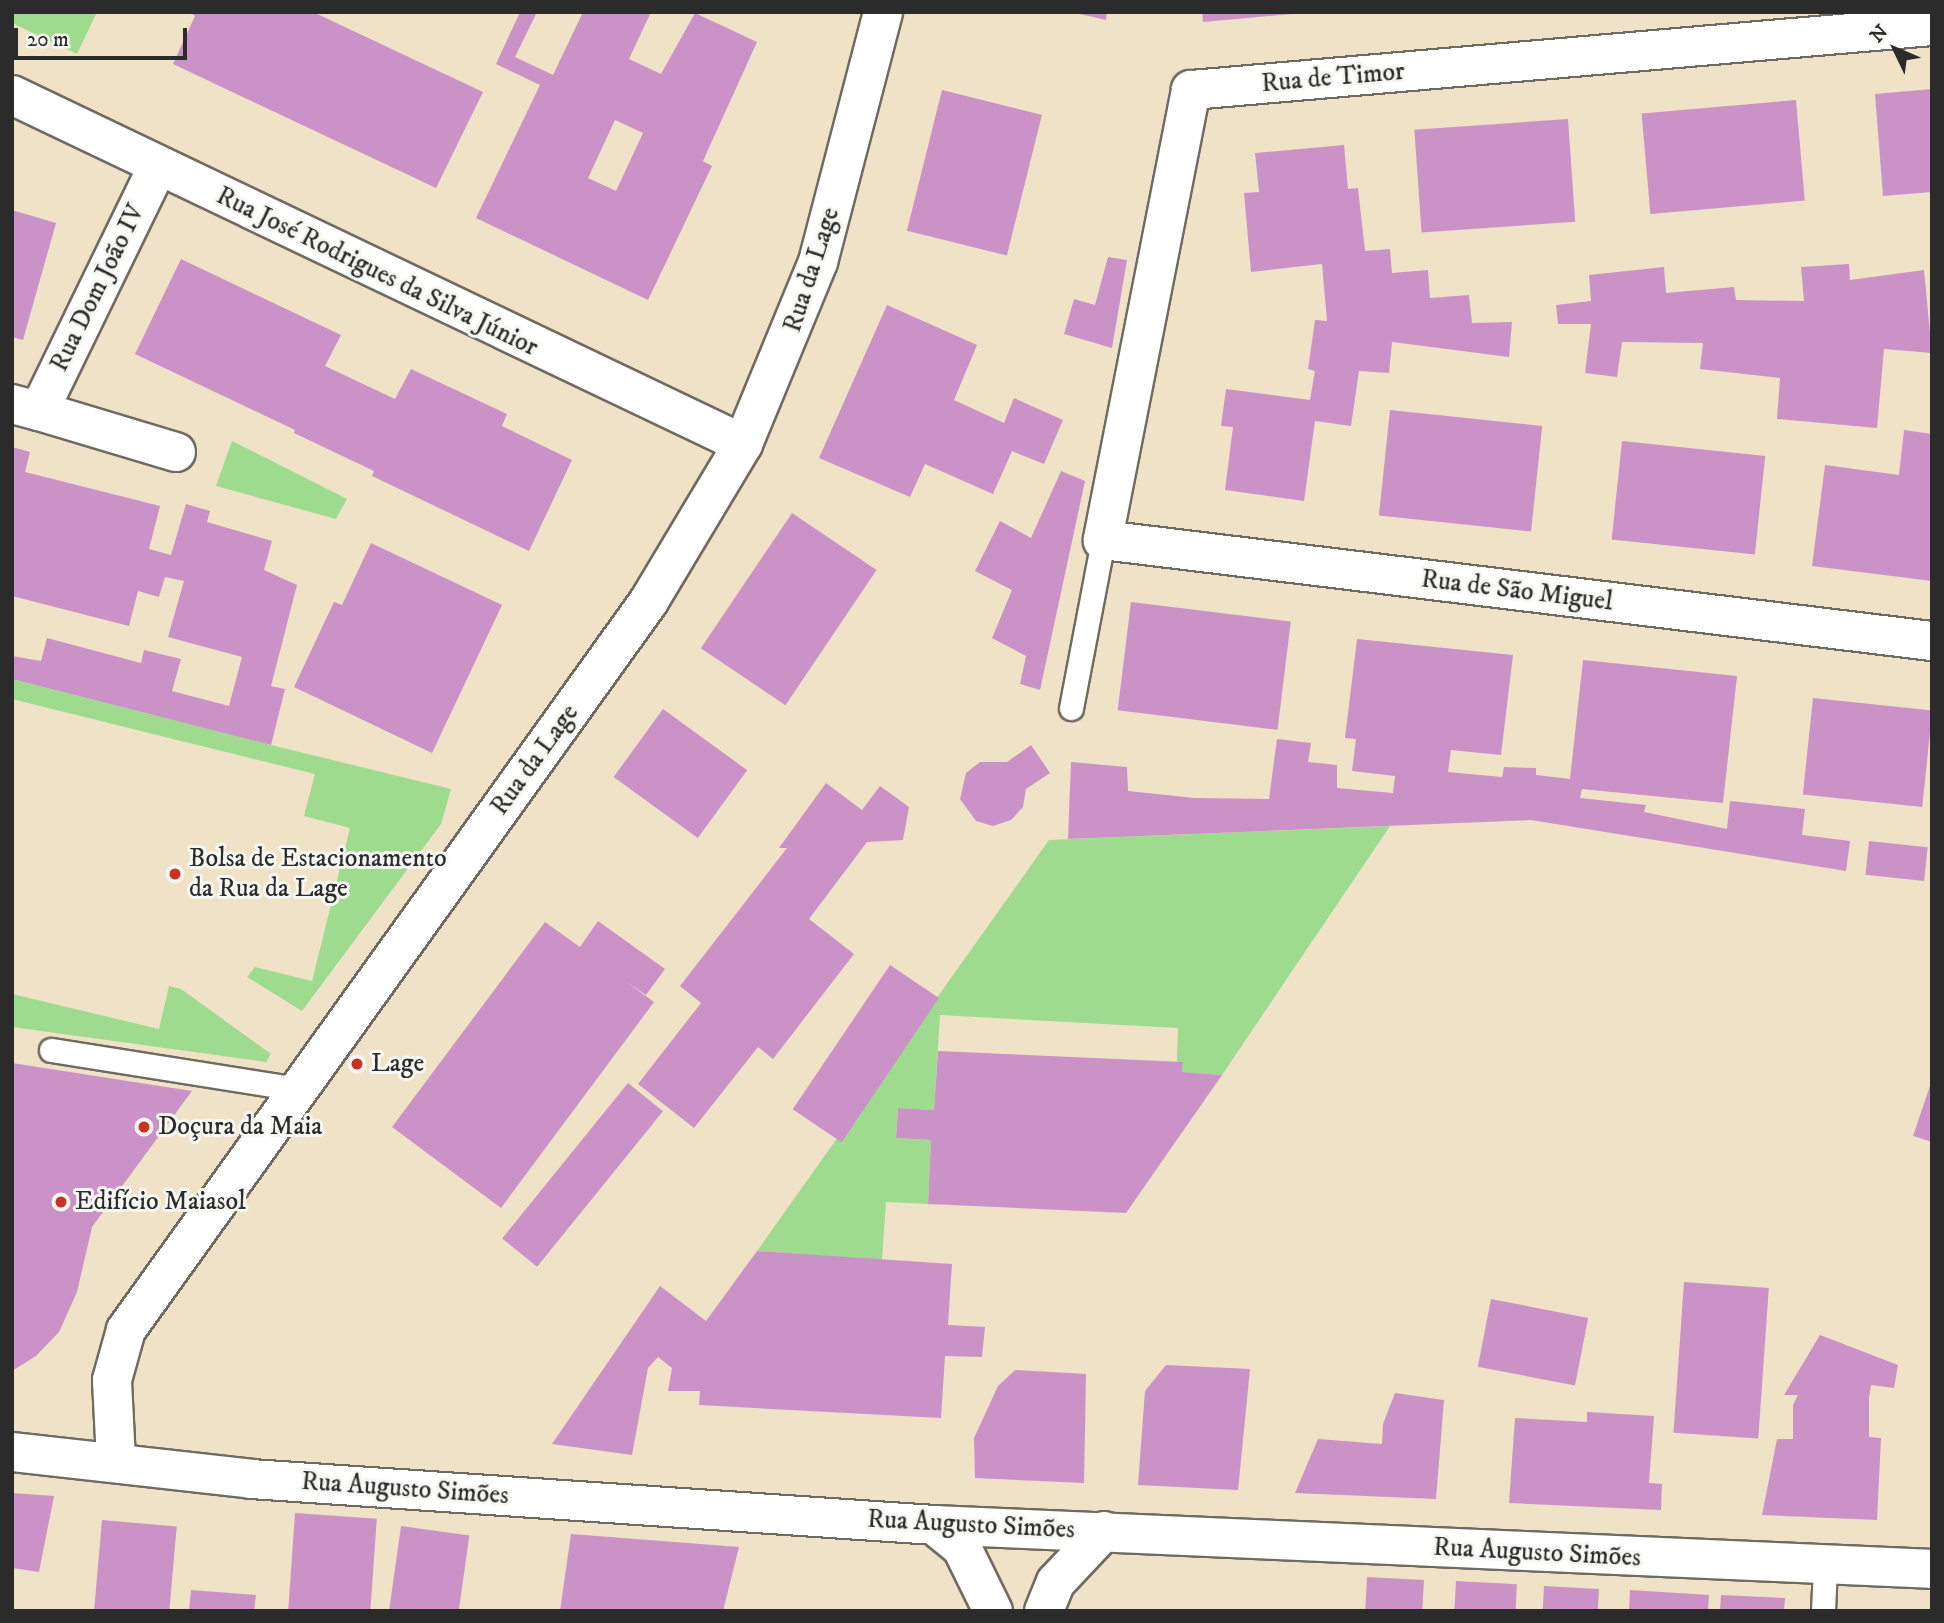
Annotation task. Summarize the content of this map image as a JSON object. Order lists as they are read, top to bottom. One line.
{"streets":{"street":["Rua de Timor","Rua da Lage","Rua José Rodrigues da Silva Júnior","Rua Dom João IV","Rua de São Miguel","Rua Augusto Simões"]},"crossings":[["Rua de Timor","Rua de São Miguel"],["Rua da Lage","Rua José Rodrigues da Silva Júnior"],["Rua da Lage","Rua Augusto Simões"],["Rua José Rodrigues da Silva Júnior","Rua Dom João IV"]],"places":["Bolsa de Estacionamento da Rua da Lage","Lage","Doçura da Maia","Edifício Maiasol"],"scale_bar":"20 m","north":"top left"}
